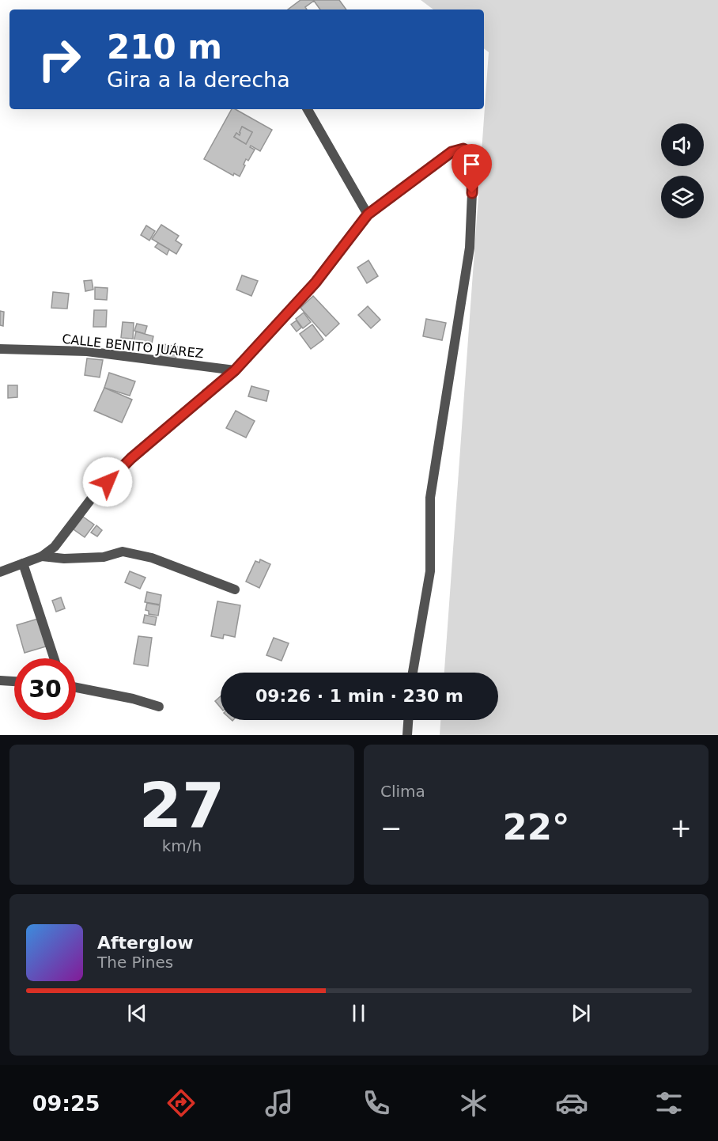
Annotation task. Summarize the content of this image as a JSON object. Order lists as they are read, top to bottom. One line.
{"streets":{"street":["CALLE BENITO JUÁREZ"]},"page":{"turn":["210 m","Gira a la derecha"],"limit":"30","trip":"09:26 · 1 min · 230 m","tile":[["27","km/h"],"Clima"],"heat":["−","22°","+"],"song":["Afterglow","The Pines"],"tabs":"09:25"}}
